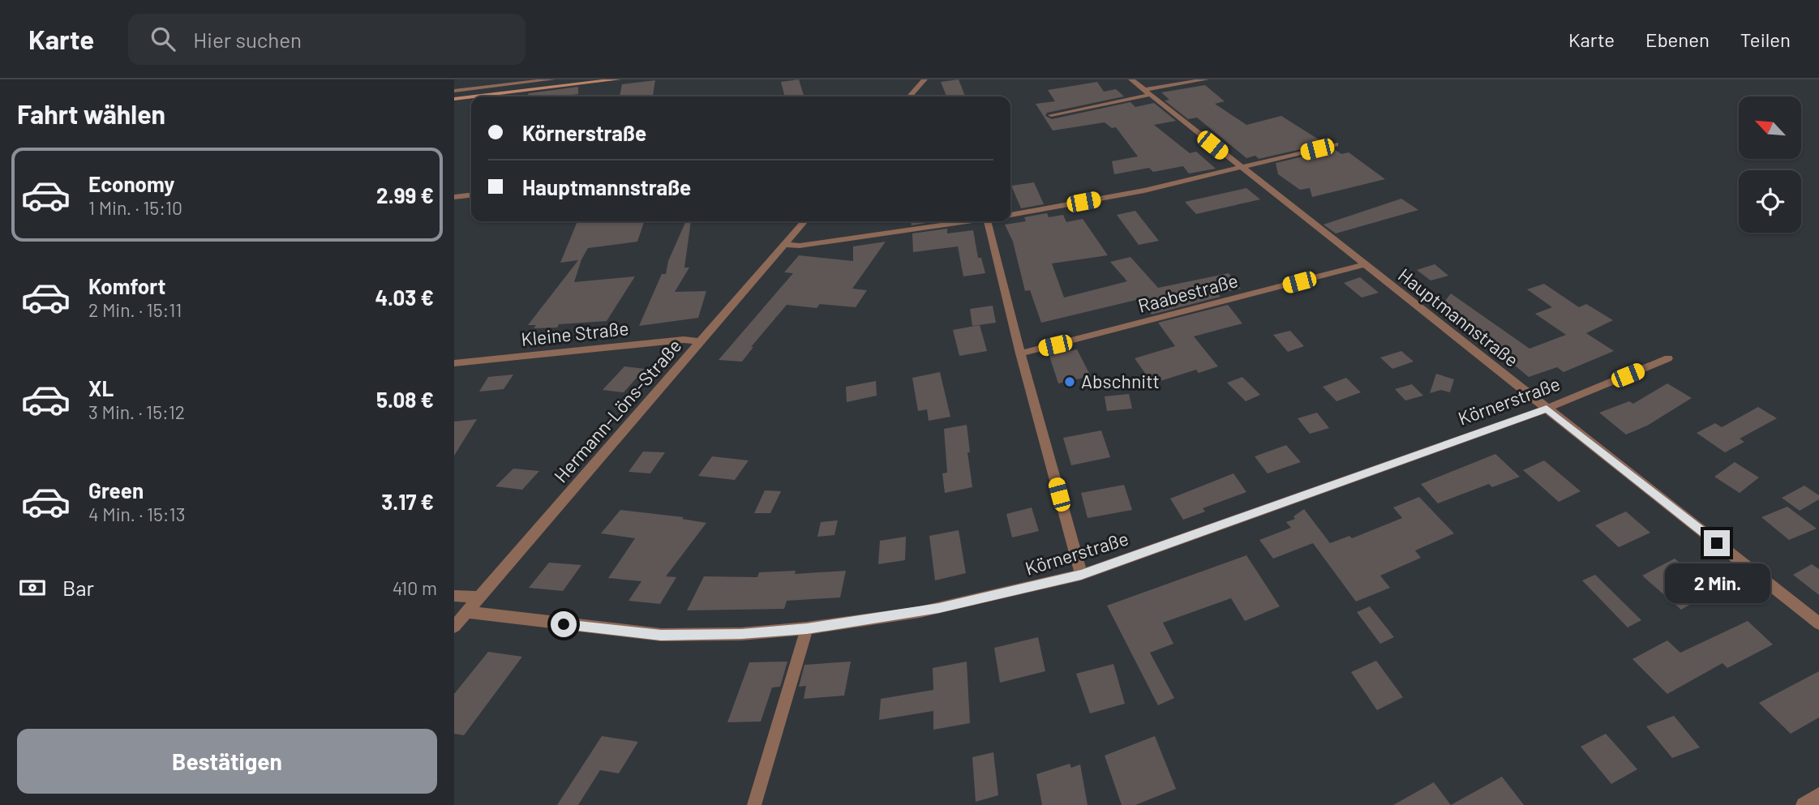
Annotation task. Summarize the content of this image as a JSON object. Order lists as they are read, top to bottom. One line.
{"streets":{"street":["Raabestraße","Hauptmannstraße","Kleine Straße","Körnerstraße","Hermann-Löns-Straße"]},"crossings":[["Raabestraße","Hauptmannstraße"],["Hauptmannstraße","Körnerstraße"],["Kleine Straße","Hermann-Löns-Straße"],["Körnerstraße","Hermann-Löns-Straße"]],"places":["Abschnitt"],"north":"top left","page":{"header":"Karte","search":"Hier suchen","nav":["Karte","Ebenen","Teilen"],"heading":"Fahrt wählen","banner":["Körnerstraße","Hauptmannstraße"],"list":[{"name":"Economy","note":"1 Min. · 15:10","value":"2.99 €"},{"name":"Komfort","note":"2 Min. · 15:11","value":"4.03 €"},{"name":"XL","note":"3 Min. · 15:12","value":"5.08 €"},{"name":"Green","note":"4 Min. · 15:13","value":"3.17 €"}],"pay":["Bar","410 m"],"bubble":"2 Min.","buttons":"Bestätigen"}}
